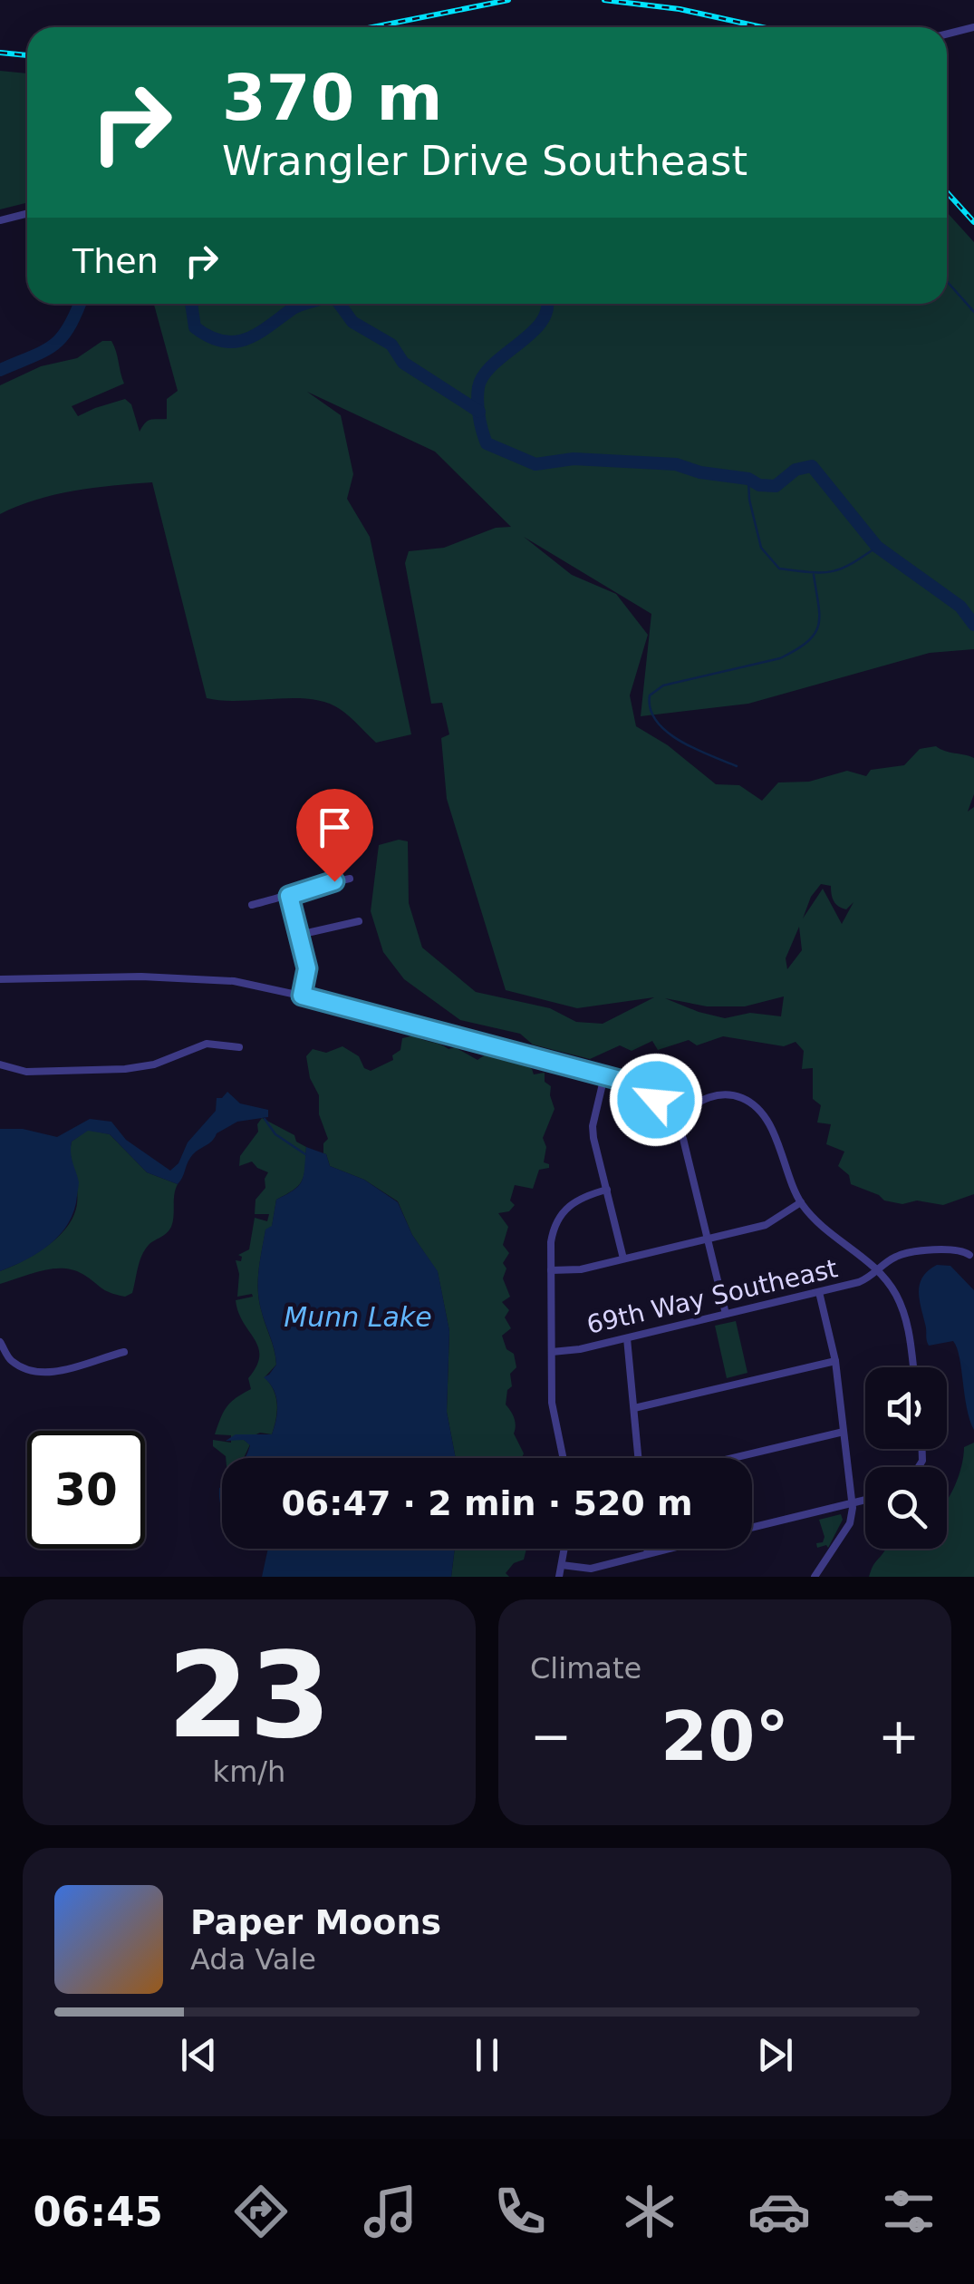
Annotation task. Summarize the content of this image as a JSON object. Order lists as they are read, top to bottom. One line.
{"streets":{"street":["69th Way Southeast"]},"water":["Munn Lake"],"page":{"turn":["370 m","Wrangler Drive Southeast"],"then":"Then","limit":"30","trip":"06:47 · 2 min · 520 m","tile":[["23","km/h"],"Climate"],"heat":["−","20°","+"],"song":["Paper Moons","Ada Vale"],"tabs":"06:45"}}
